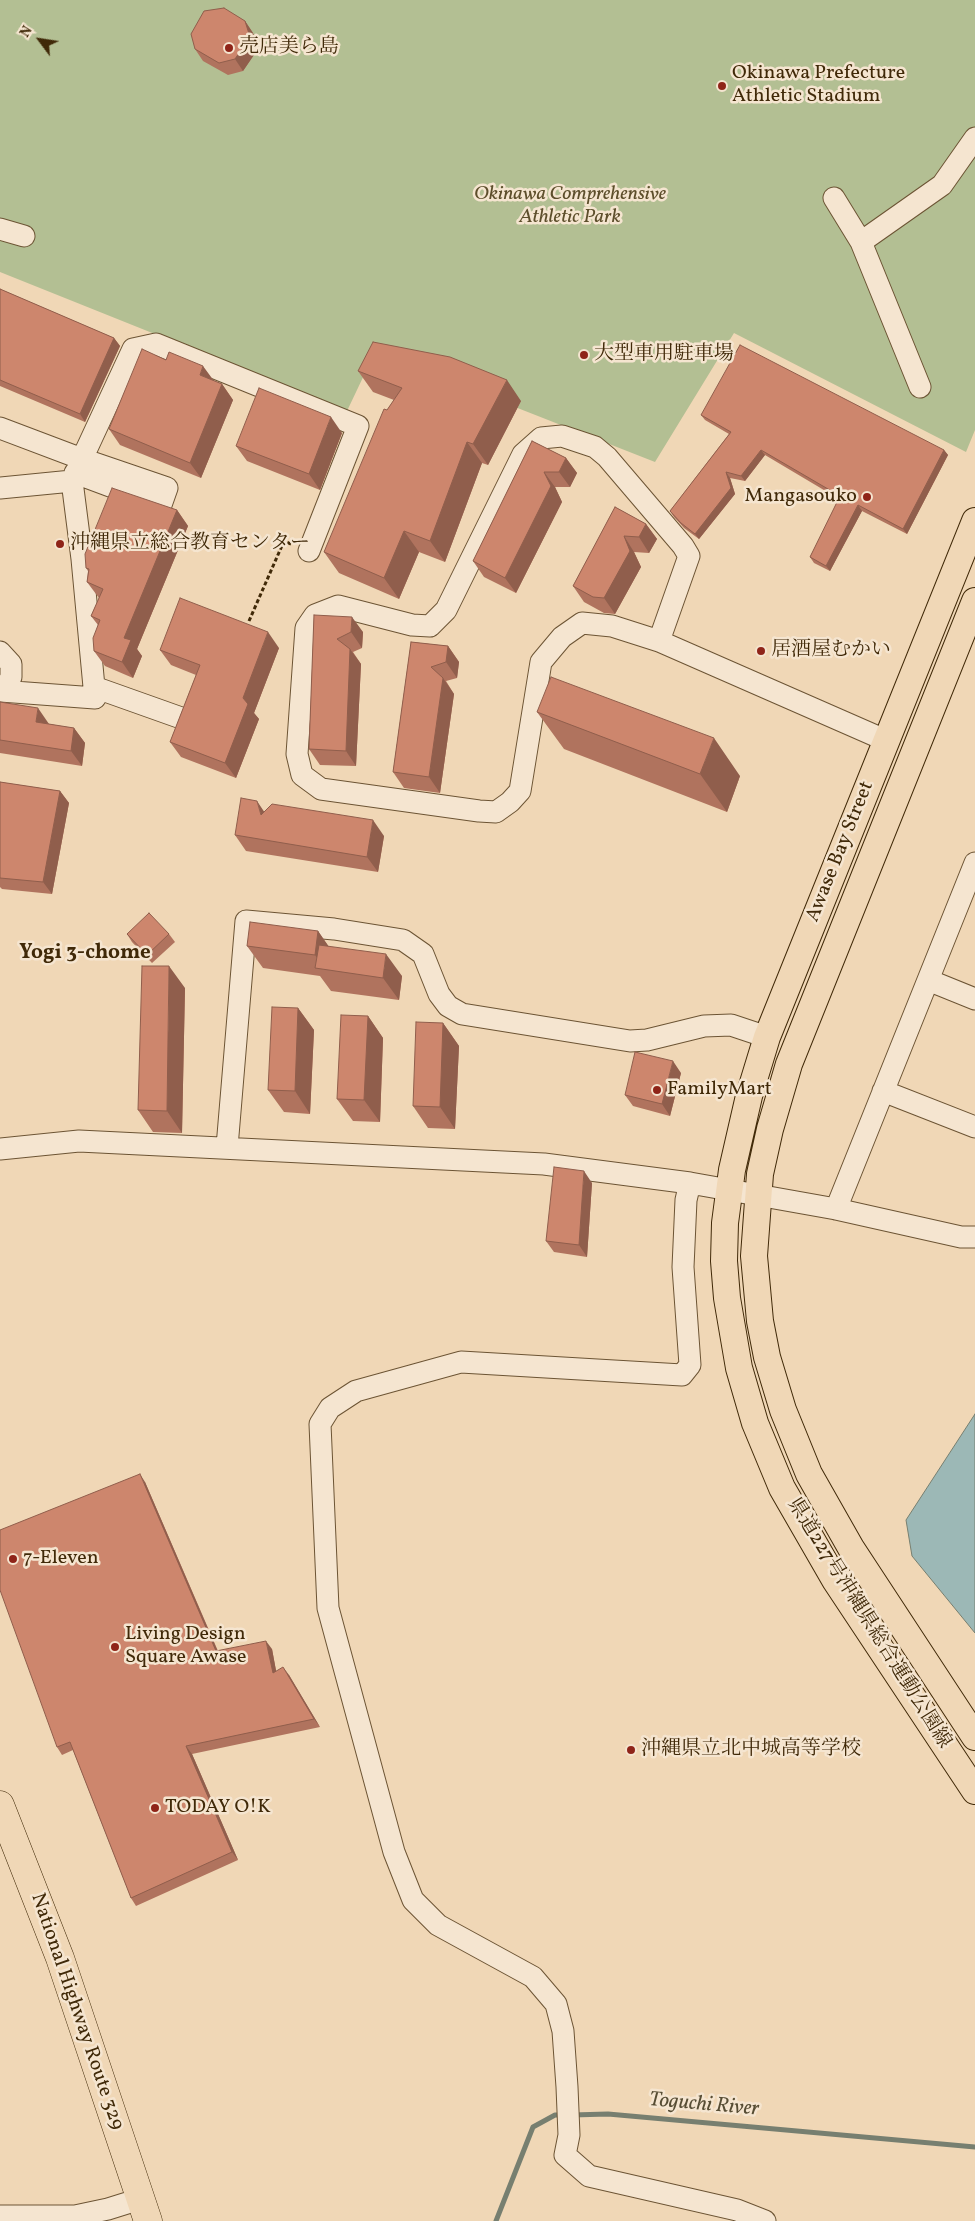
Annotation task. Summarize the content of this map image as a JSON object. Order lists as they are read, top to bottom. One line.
{"streets":{"highway":["National Highway Route 329"],"main road":["Awase Bay Street","県道227号沖縄県総合運動公園線"]},"crossings":[["Awase Bay Street","県道227号沖縄県総合運動公園線"]],"districts":["Yogi 3-chome"],"water":["Toguchi River"],"parks":["Okinawa Comprehensive Athletic Park"],"places":["売店美ら島","Okinawa Prefecture Athletic Stadium","大型車用駐車場","Mangasouko","沖縄県立総合教育センター","居酒屋むかい","FamilyMart","7-Eleven","Living Design Square Awase","沖縄県立北中城高等学校","TODAY O!K"],"north":"top left"}
